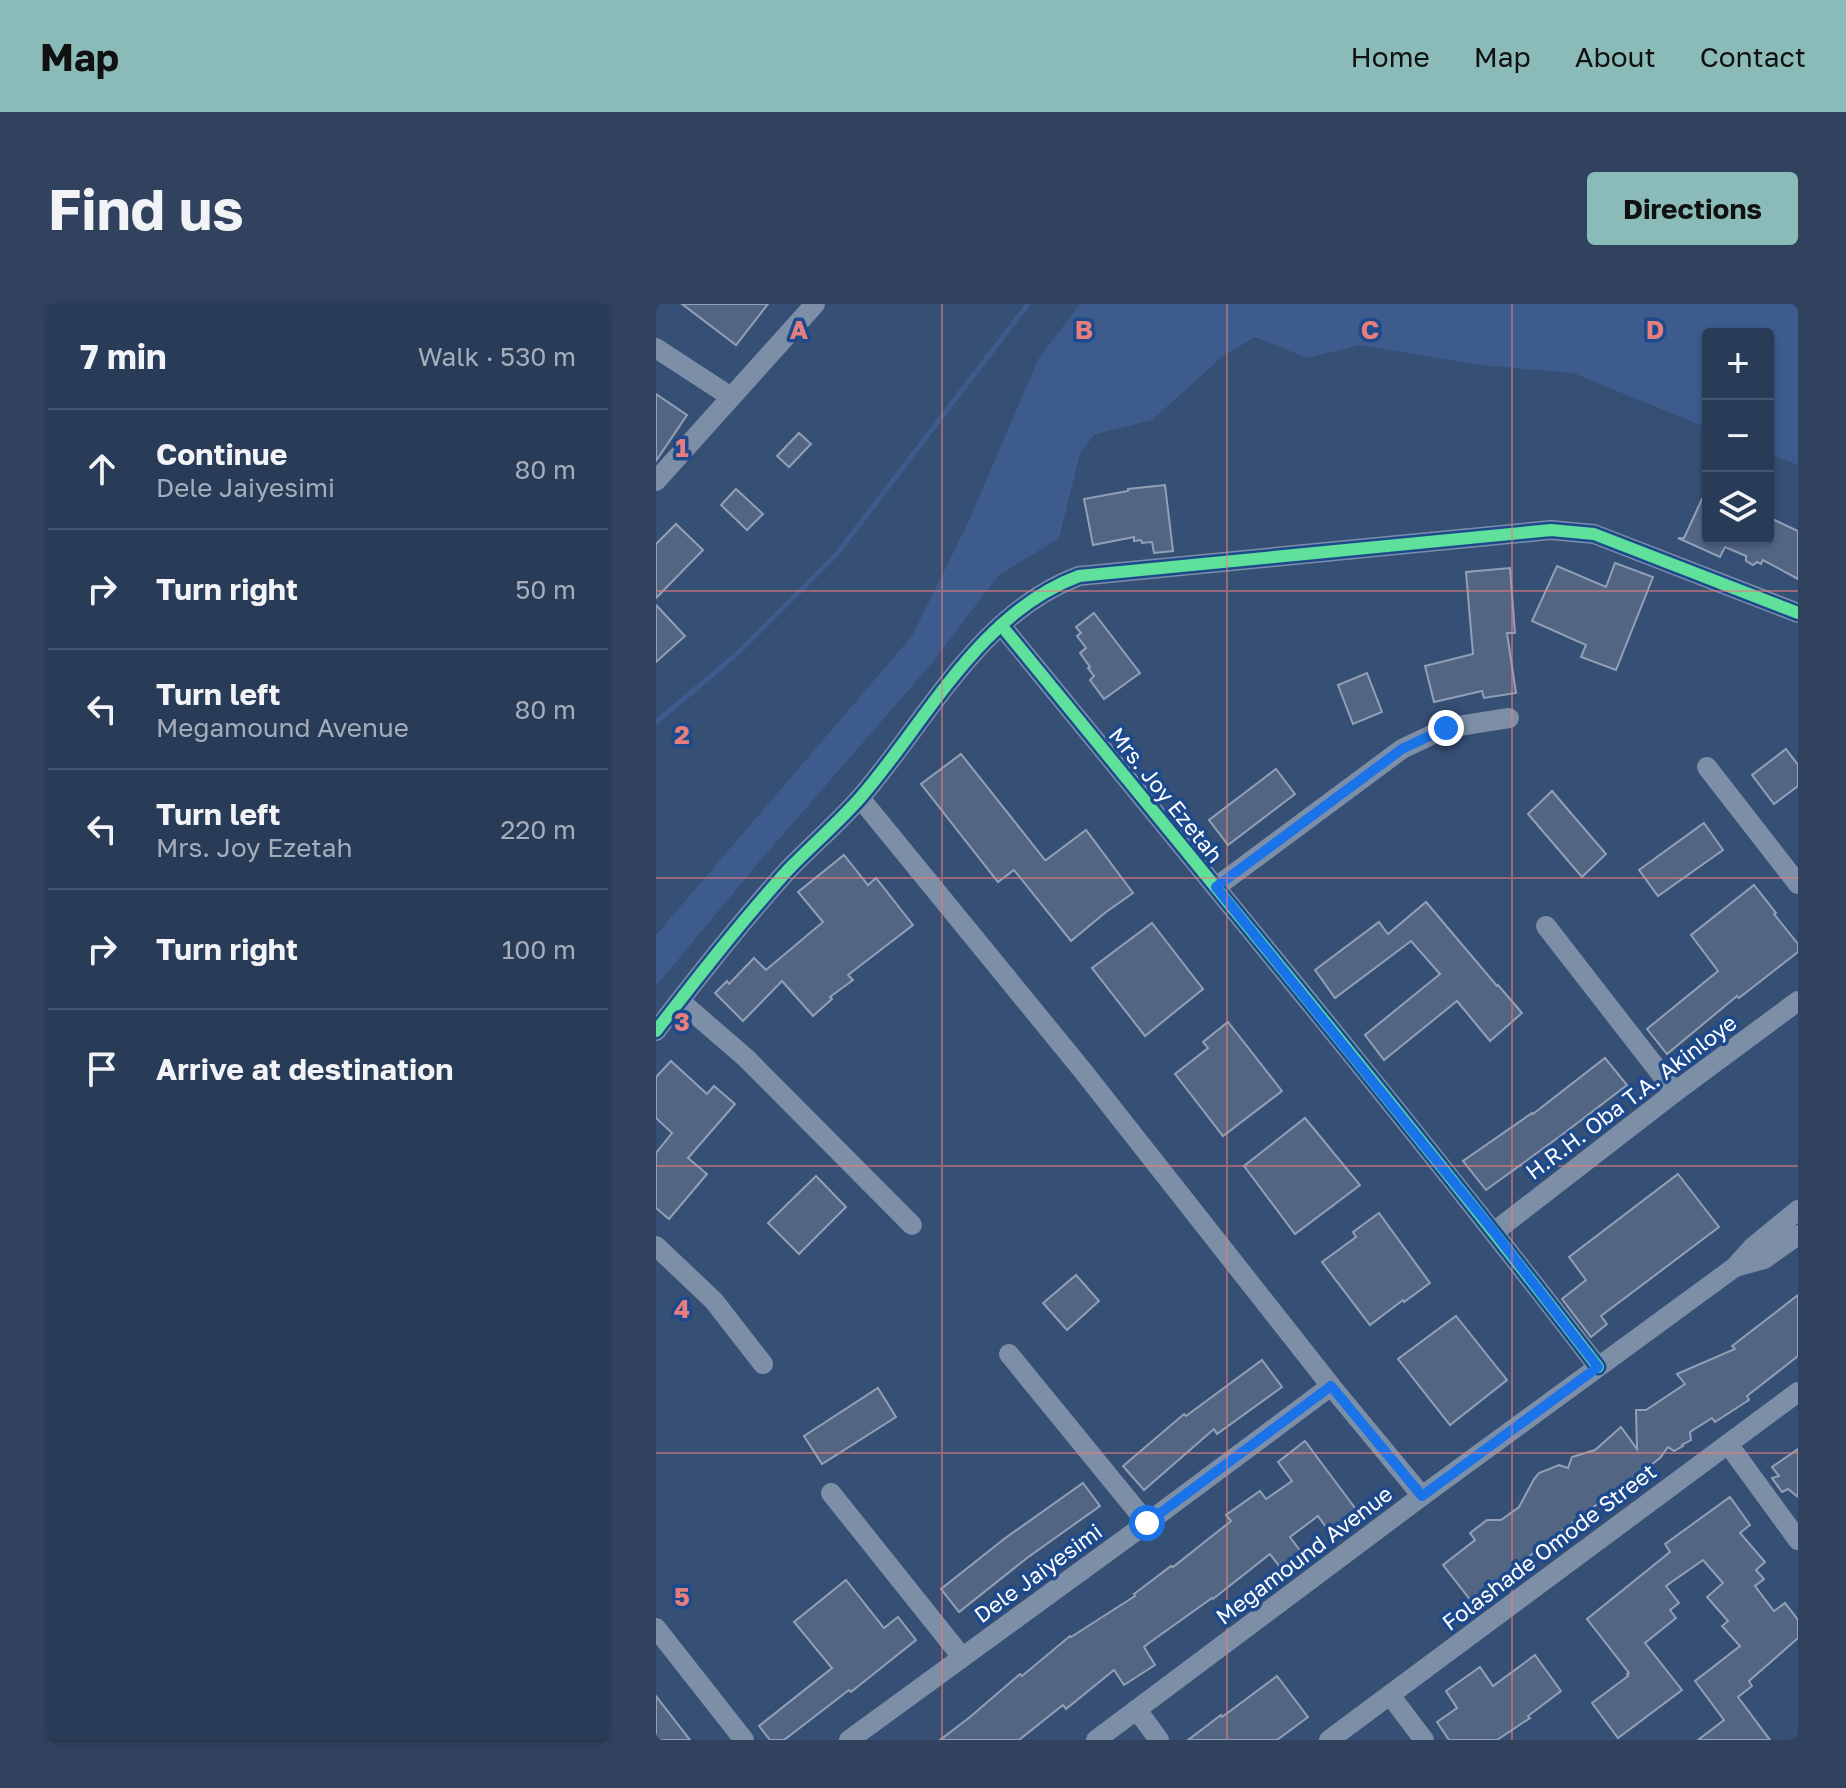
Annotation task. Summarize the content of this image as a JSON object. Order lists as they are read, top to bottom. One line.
{"streets":{"street":["Mrs. Joy Ezetah","H.R.H. Oba T.A. Akinloye","Folashade Omode Street","Megamound Avenue","Dele Jaiyesimi"]},"crossings":[["Mrs. Joy Ezetah","H.R.H. Oba T.A. Akinloye"],["Mrs. Joy Ezetah","Megamound Avenue"]],"page":{"header":"Map","nav":["Home","Map","About","Contact"],"buttons":"Directions","title":"Find us","heading":["7 min","Walk · 530 m"],"map_buttons":["+","−"],"list":[["Continue","Dele Jaiyesimi","80 m"],["Turn right","50 m"],["Turn left","Megamound Avenue","80 m"],["Turn left","Mrs. Joy Ezetah","220 m"],["Turn right","100 m"],"Arrive at destination"]},"grid":{"columns":["A","B","C","D"],"rows":["1","2","3","4","5"]}}
